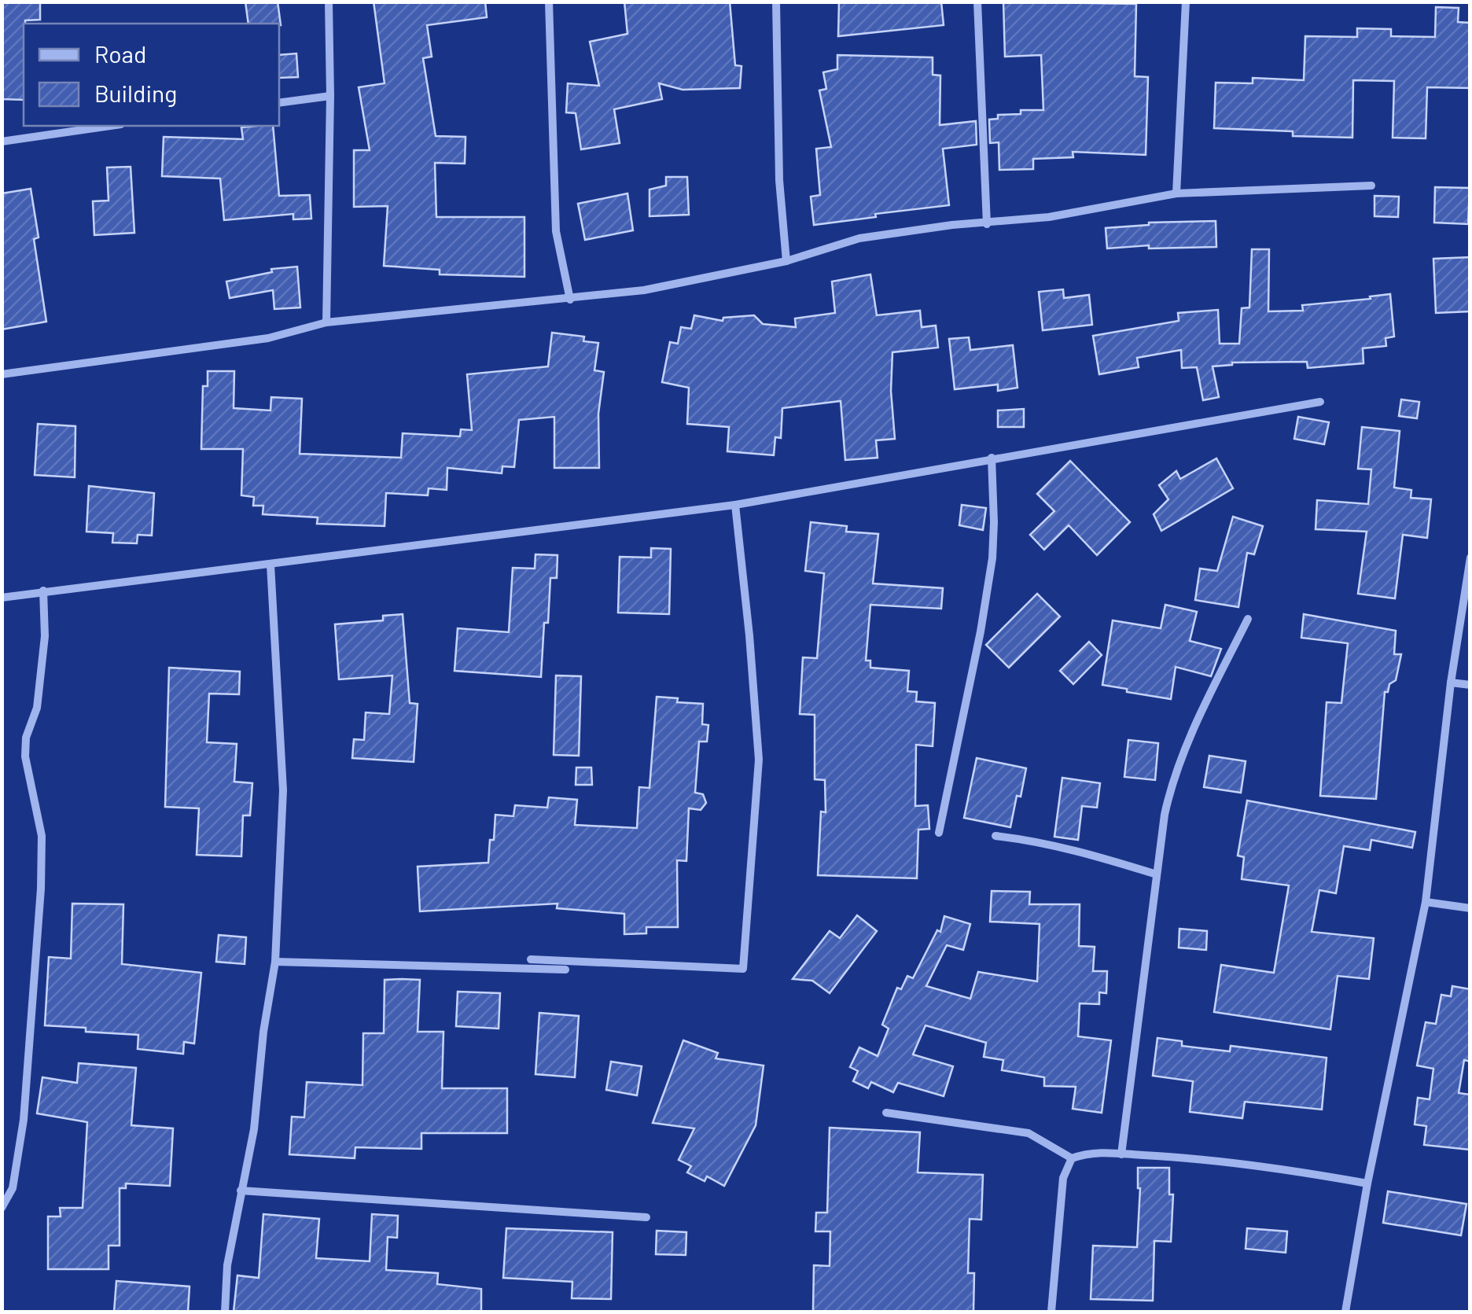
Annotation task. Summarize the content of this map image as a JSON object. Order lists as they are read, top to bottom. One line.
{"legend":["Road","Building"]}
